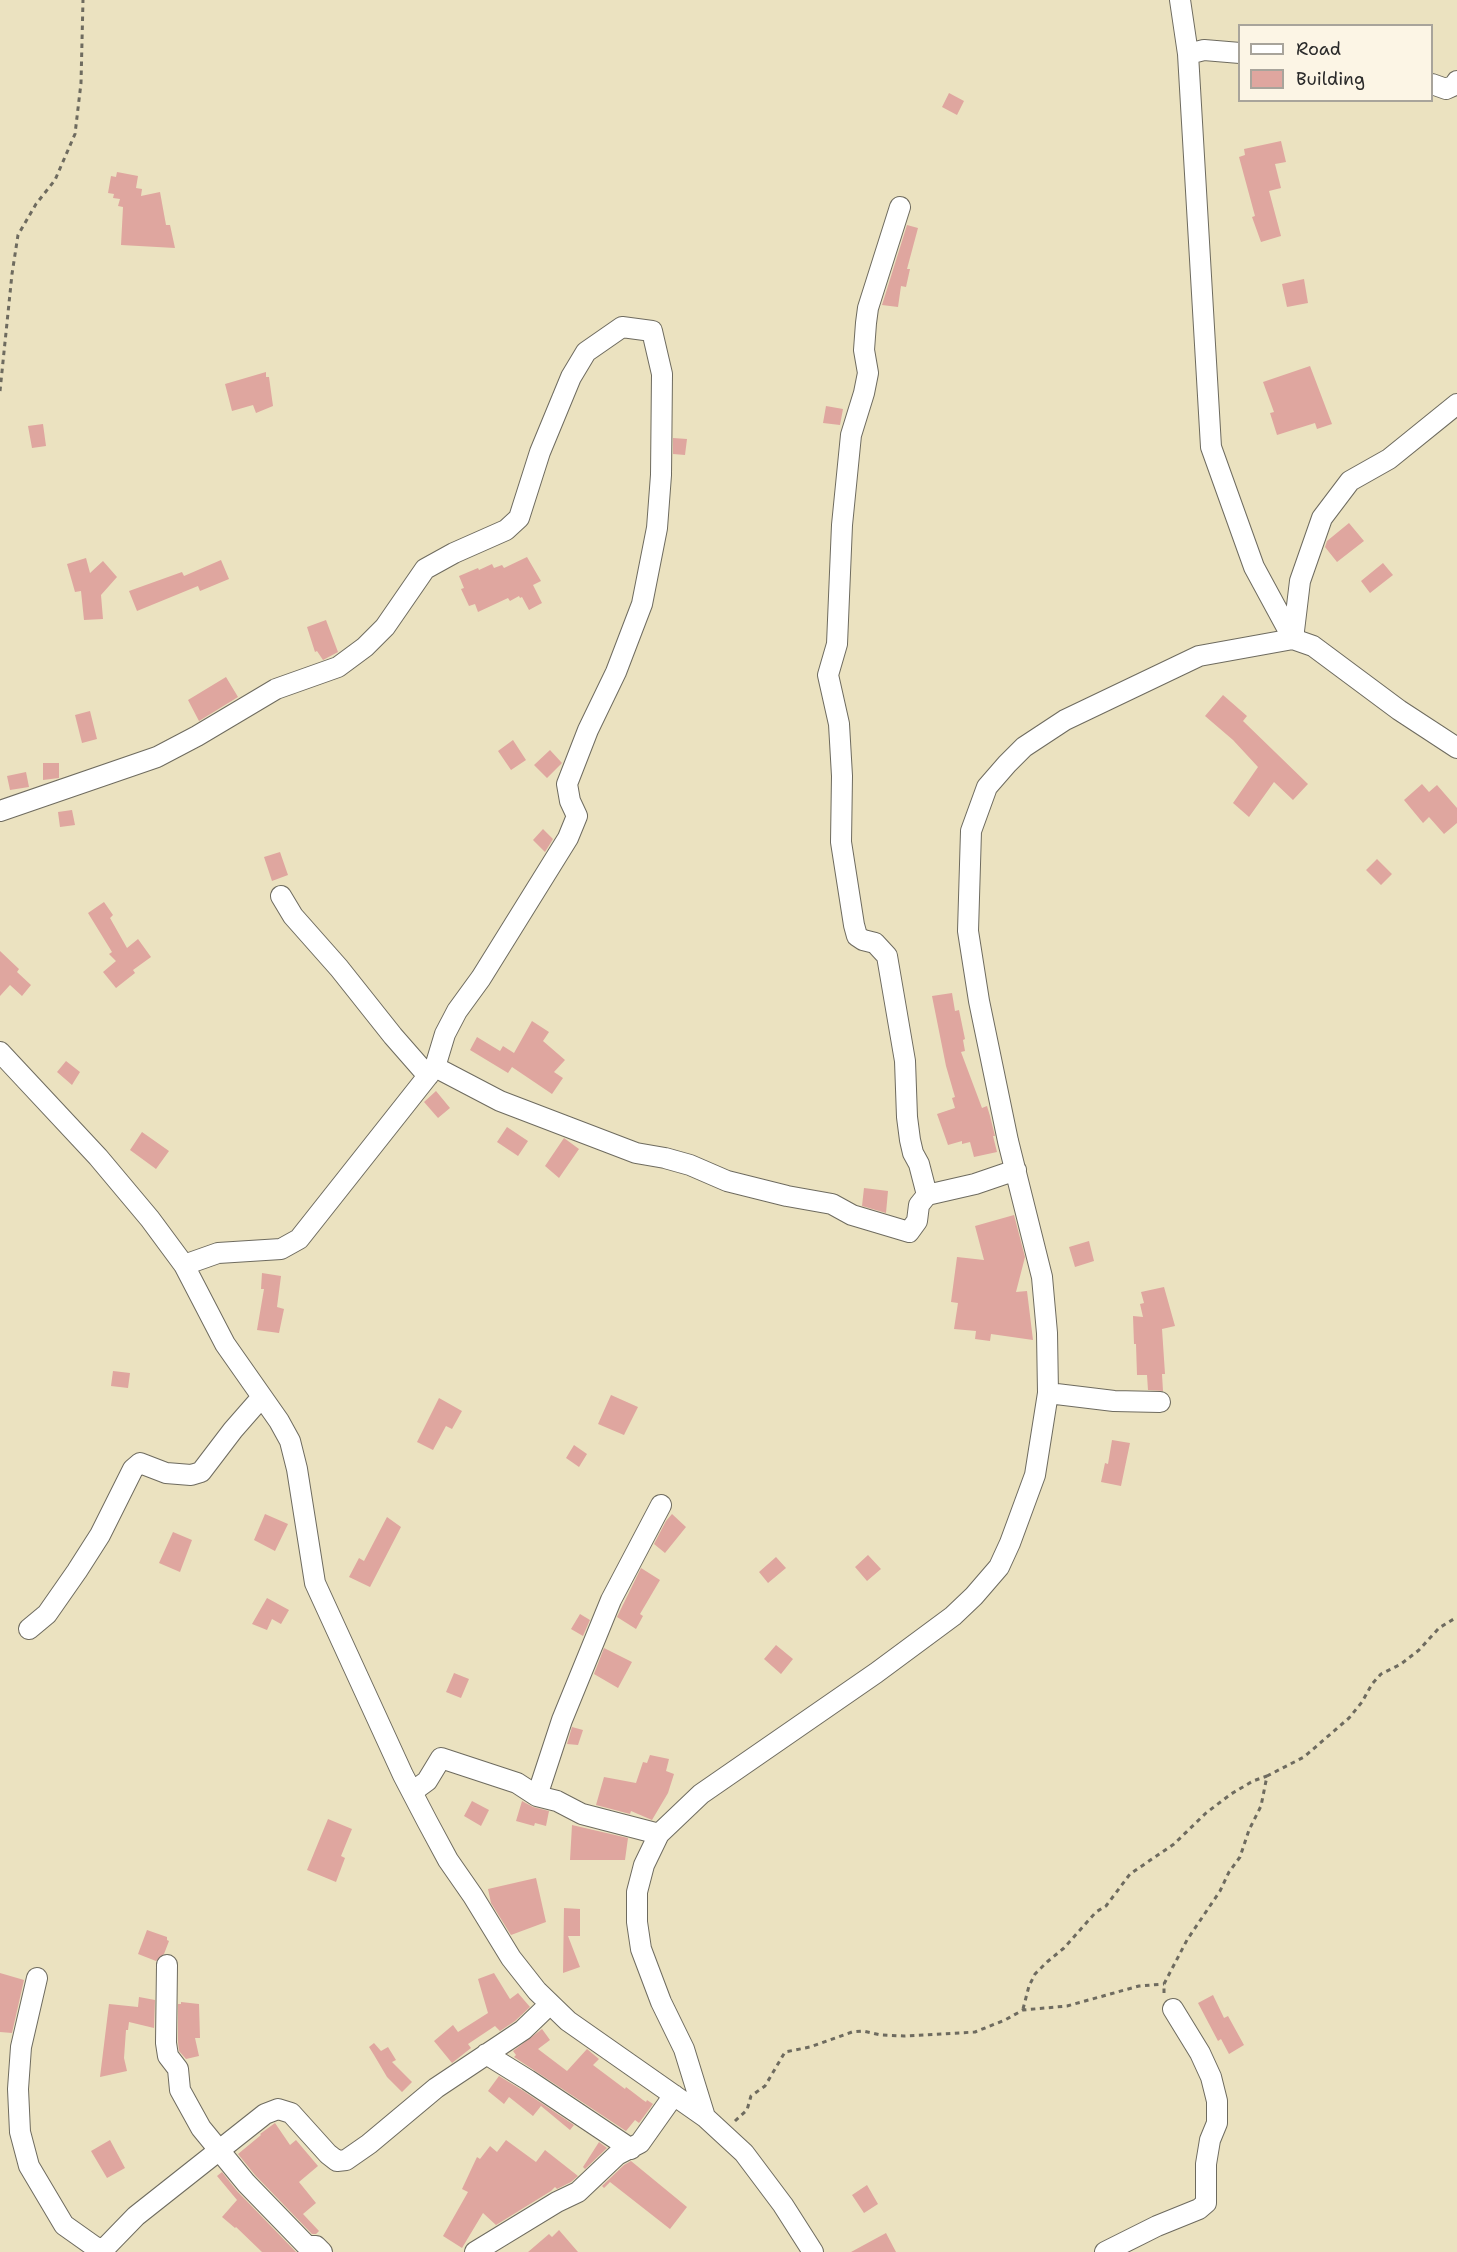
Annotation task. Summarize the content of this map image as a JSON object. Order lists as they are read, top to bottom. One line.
{"legend":["Road","Building"]}
